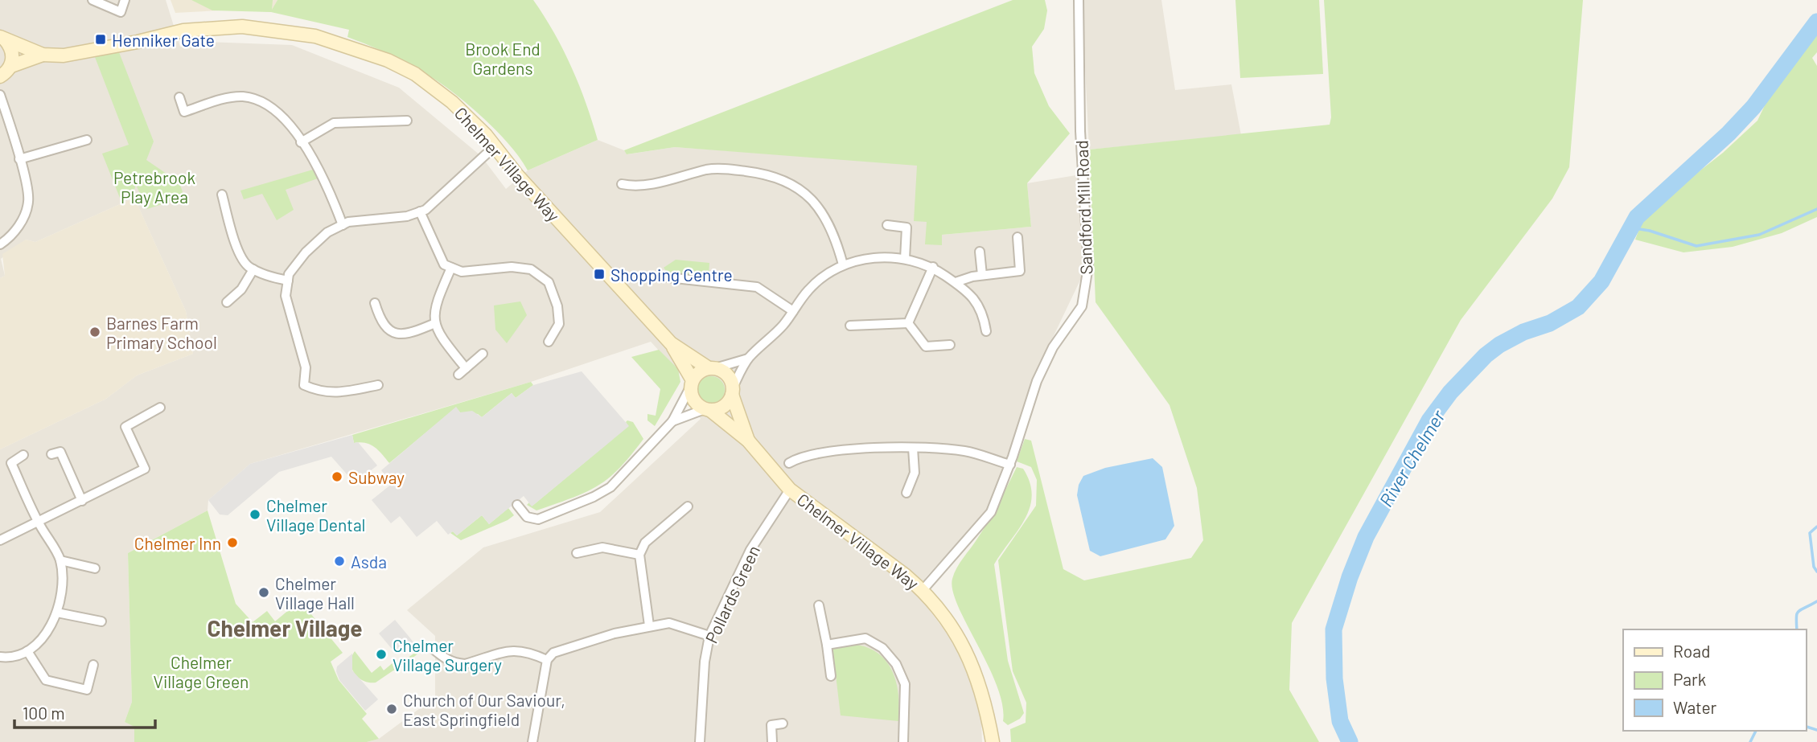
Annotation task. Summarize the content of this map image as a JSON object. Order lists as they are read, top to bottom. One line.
{"streets":{"street":["Chelmer Village Way","Sandford Mill Road","Pollards Green"]},"crossings":[["Chelmer Village Way","Sandford Mill Road"],["Chelmer Village Way","Pollards Green"]],"districts":["Chelmer Village"],"water":["River Chelmer"],"parks":["Brook End Gardens","Petrebrook Play Area","Chelmer Village Green"],"places":{"transit":["Henniker Gate","Shopping Centre"],"other":["Barnes Farm Primary School","Subway","Chelmer Village Dental","Chelmer Inn","Asda","Chelmer Village Hall","Chelmer Village Surgery","Church of Our Saviour, East Springfield"]},"legend":["Road","Park","Water"],"scale_bar":"100 m"}
